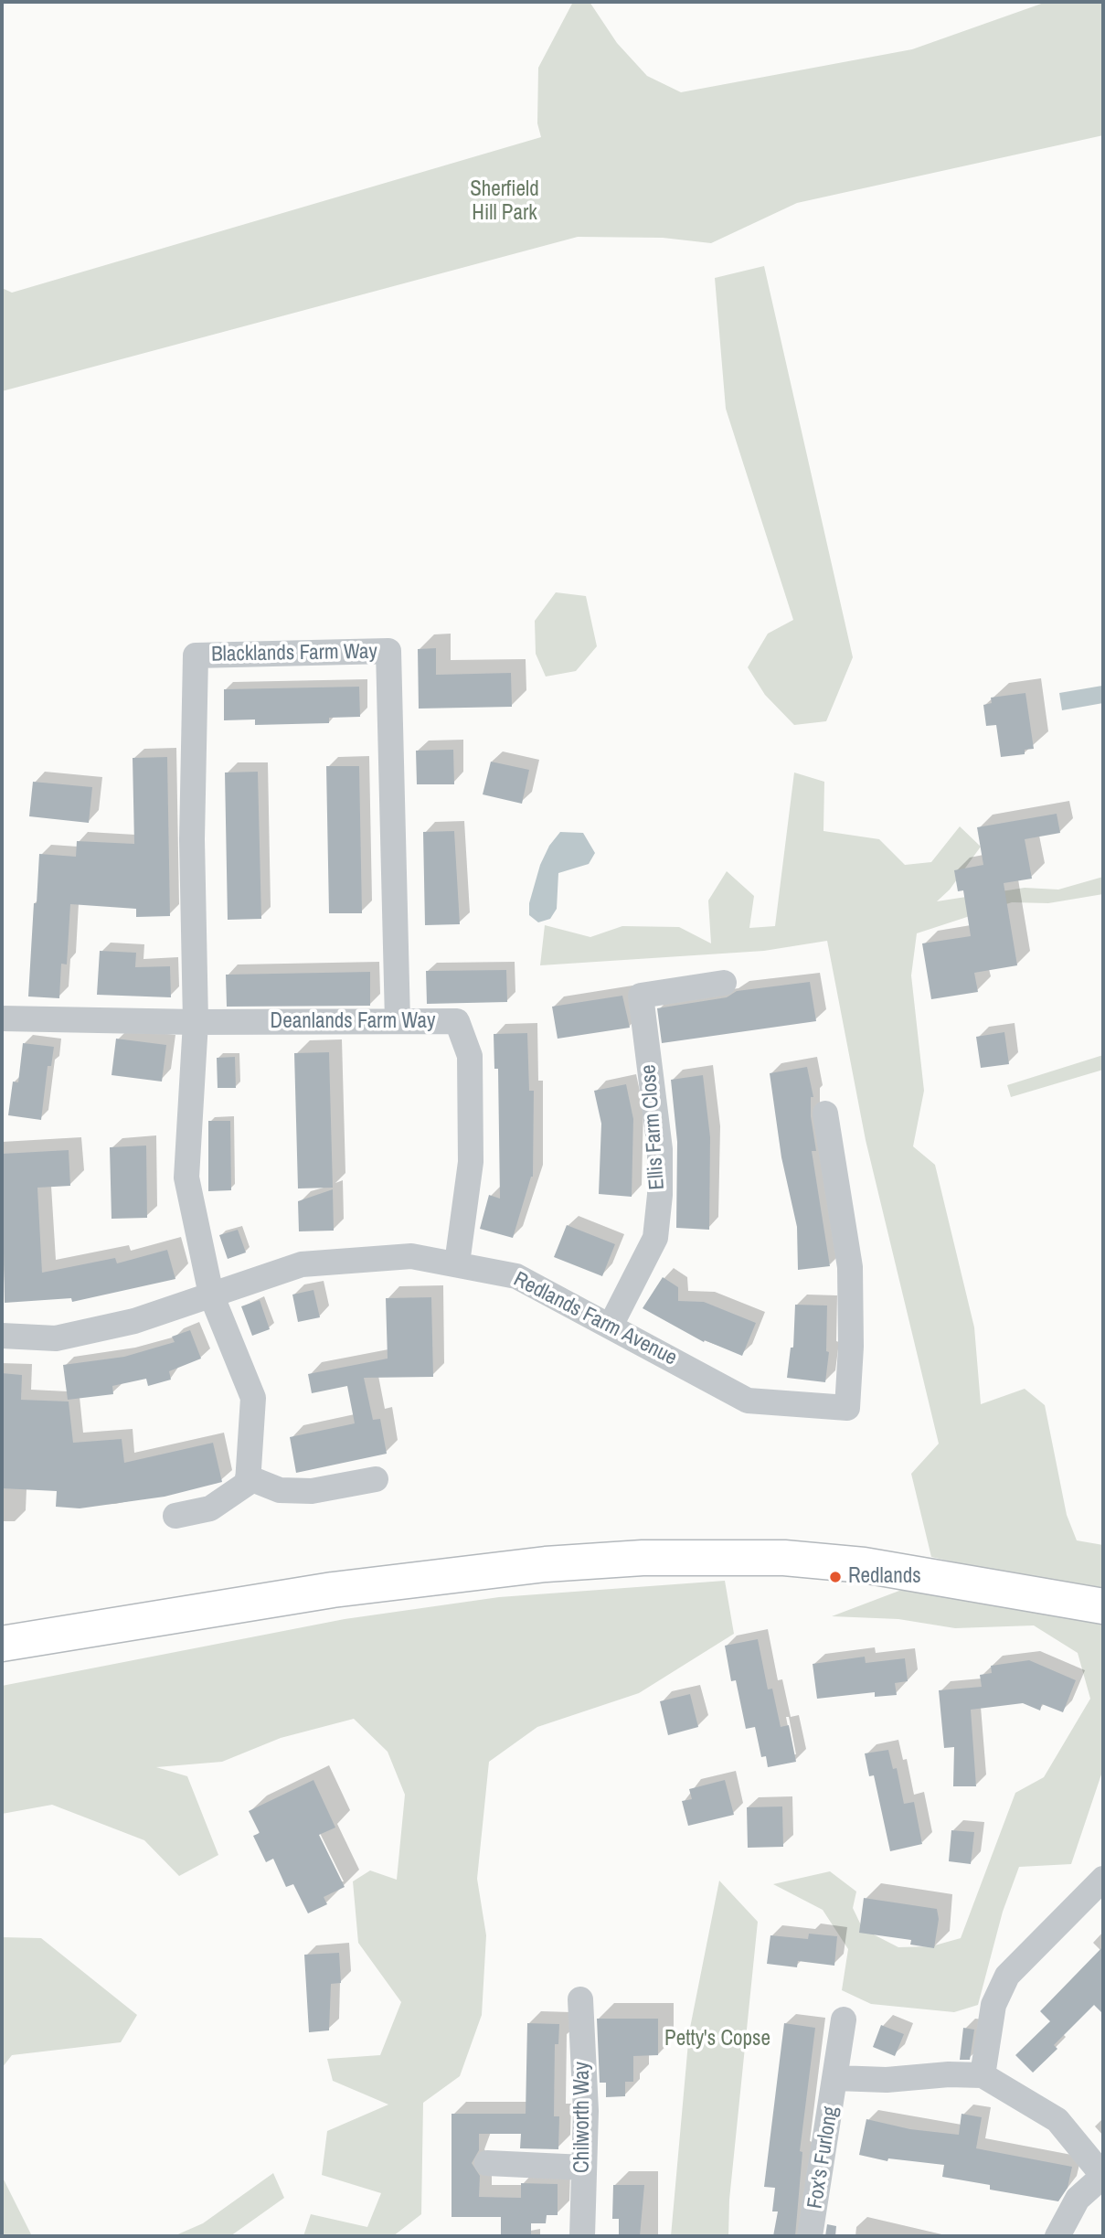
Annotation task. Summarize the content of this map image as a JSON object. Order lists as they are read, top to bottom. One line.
{"streets":{"street":["Blacklands Farm Way","Deanlands Farm Way","Ellis Farm Close","Redlands Farm Avenue","Chilworth Way","Fox's Furlong"]},"crossings":[["Blacklands Farm Way","Deanlands Farm Way"],["Blacklands Farm Way","Redlands Farm Avenue"],["Deanlands Farm Way","Redlands Farm Avenue"],["Ellis Farm Close","Redlands Farm Avenue"]],"parks":["Sherfield Hill Park","Petty's Copse"],"places":["Redlands"]}
